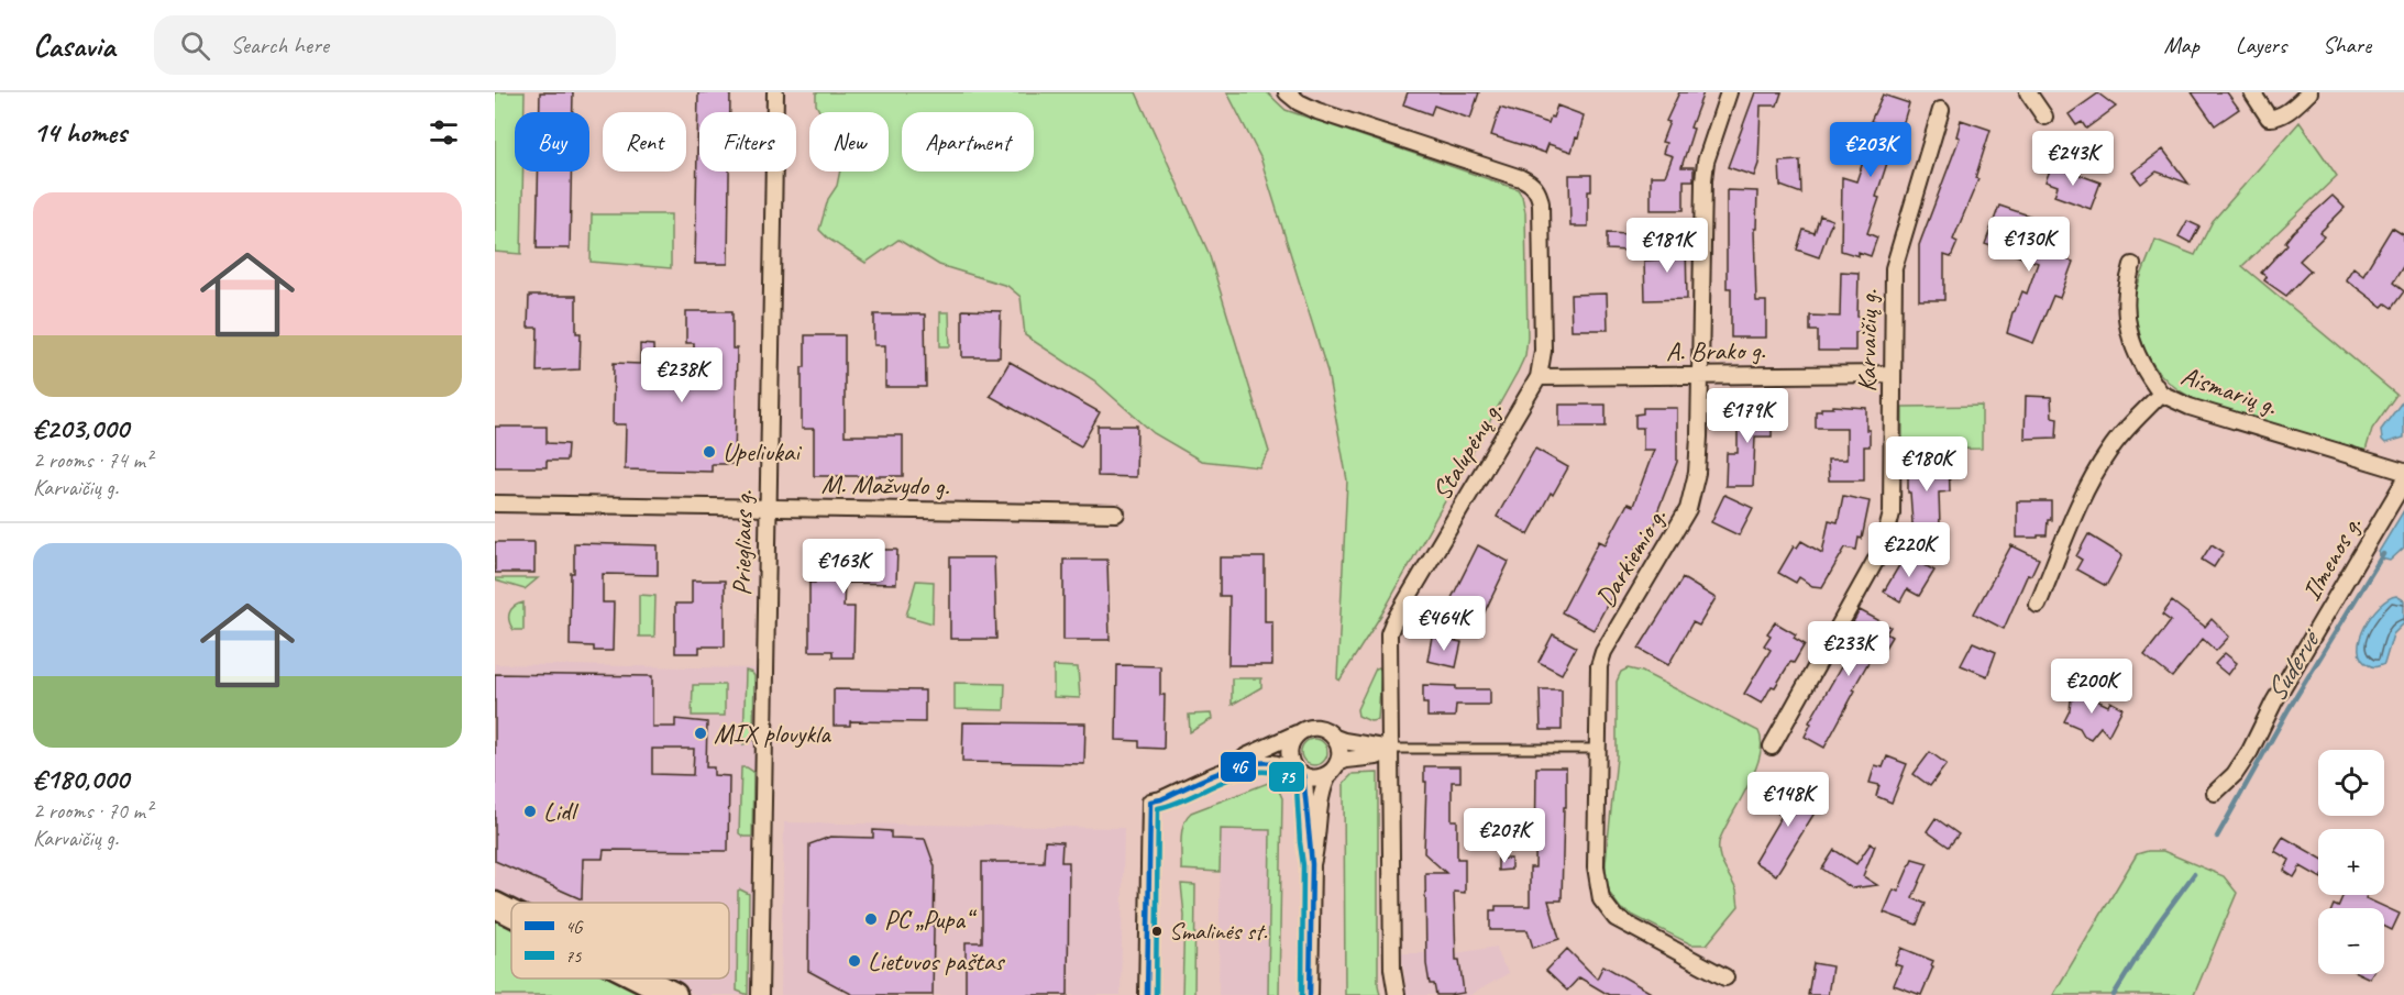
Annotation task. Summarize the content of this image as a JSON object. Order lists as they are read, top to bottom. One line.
{"streets":{"street":["Karvaičių g.","A. Brako g.","Aismarių g.","Stalupėnų g.","M. Mažvydo g.","Priegliaus g.","Darkiemio g.","Ilmenos g."]},"crossings":[["Karvaičių g.","A. Brako g."],["A. Brako g.","Stalupėnų g."],["A. Brako g.","Darkiemio g."],["M. Mažvydo g.","Priegliaus g."]],"water":["Sudervė"],"places":["Upeliukai","MIX plovykla","Lidl","PC „Pupa“","Smalinės st.","Lietuvos paštas"],"lines":["transit line 4G","transit line 75"],"legend":["4G","75"],"page":{"header":"Casavia","search":"Search here","nav":["Map","Layers","Share"],"heading":"14 homes","chip":["Buy","Rent","Filters","New","Apartment"],"price":["€203K","€243K","€130K","€181K","€238K","€179K","€180K","€220K","€163K","€464K","€233K","€200K","€148K","€207K"],"list":[{"name":"€203,000","note":"2 rooms · 74 m² · Karvaičių g."},{"name":"€180,000","note":"2 rooms · 70 m² · Karvaičių g."}],"map_buttons":["+","−"]}}
